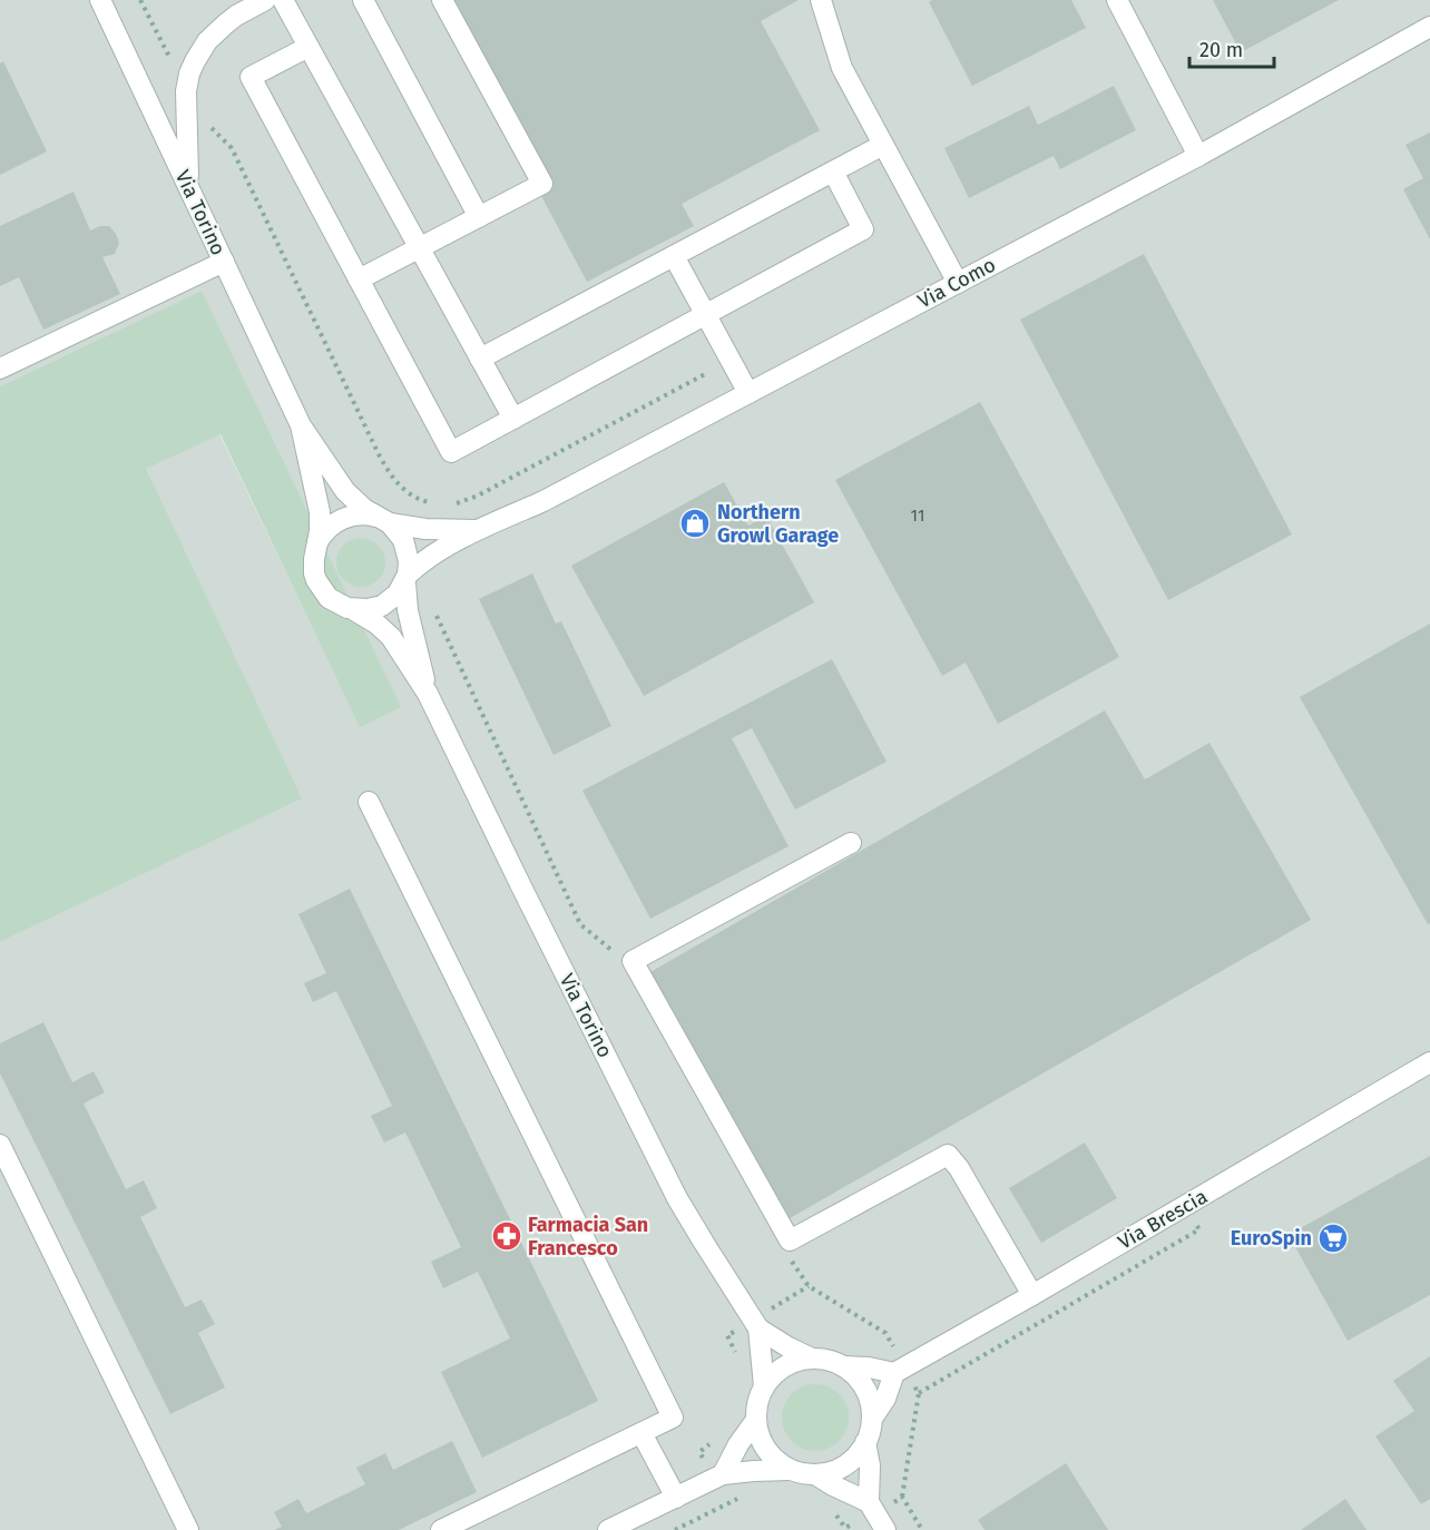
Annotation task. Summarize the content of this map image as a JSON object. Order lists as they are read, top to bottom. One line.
{"streets":{"street":["Via Torino","Via Como","Via Brescia"]},"crossings":[["Via Torino","Via Como"]],"places":{"shop":["Northern Growl Garage"],"pharmacy":["Farmacia San Francesco"],"supermarket":["EuroSpin"]},"house_numbers":["11"],"scale_bar":"20 m"}
